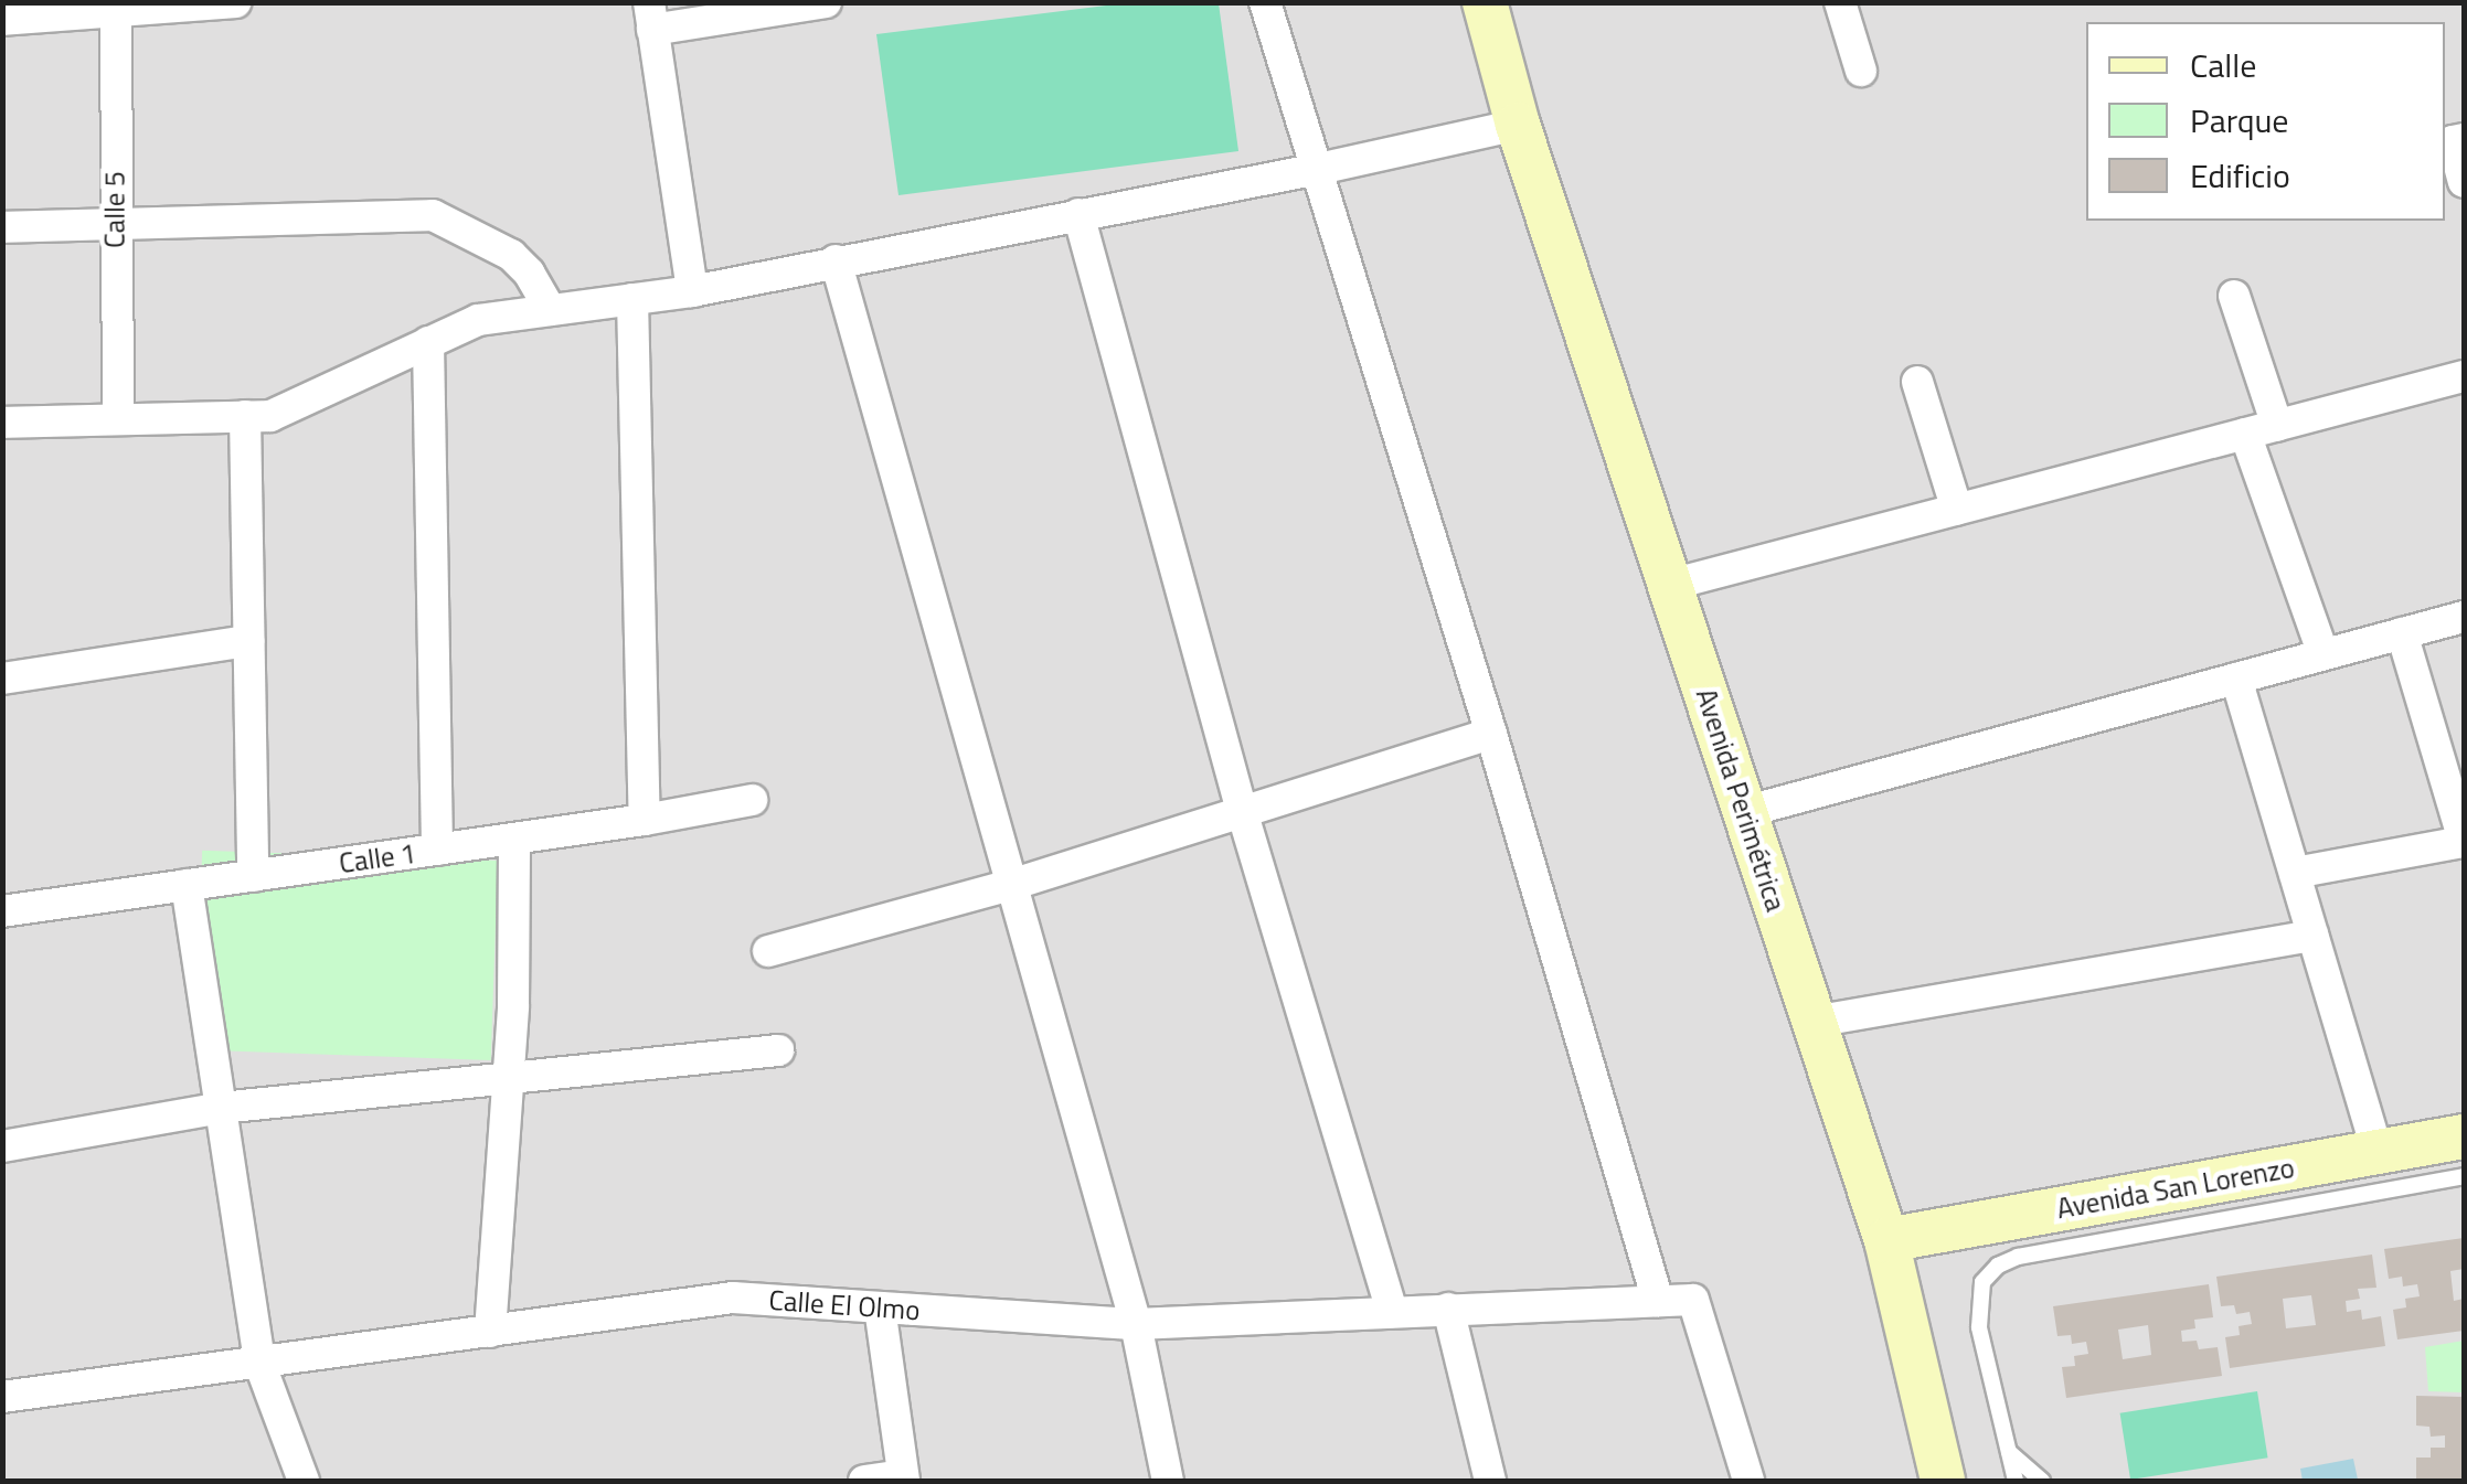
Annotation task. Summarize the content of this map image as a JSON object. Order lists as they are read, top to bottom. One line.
{"streets":{"street":["Calle 5","Avenida Perimétrica","Calle 1","Avenida San Lorenzo","Calle El Olmo"]},"crossings":[["Avenida Perimétrica","Avenida San Lorenzo"]],"legend":["Calle","Parque","Edificio"]}
